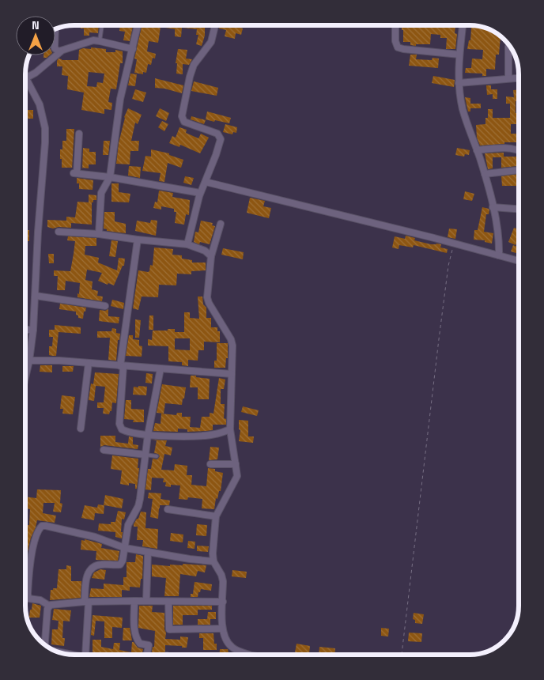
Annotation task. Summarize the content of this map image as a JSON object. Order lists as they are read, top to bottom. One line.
{"north":"top"}
